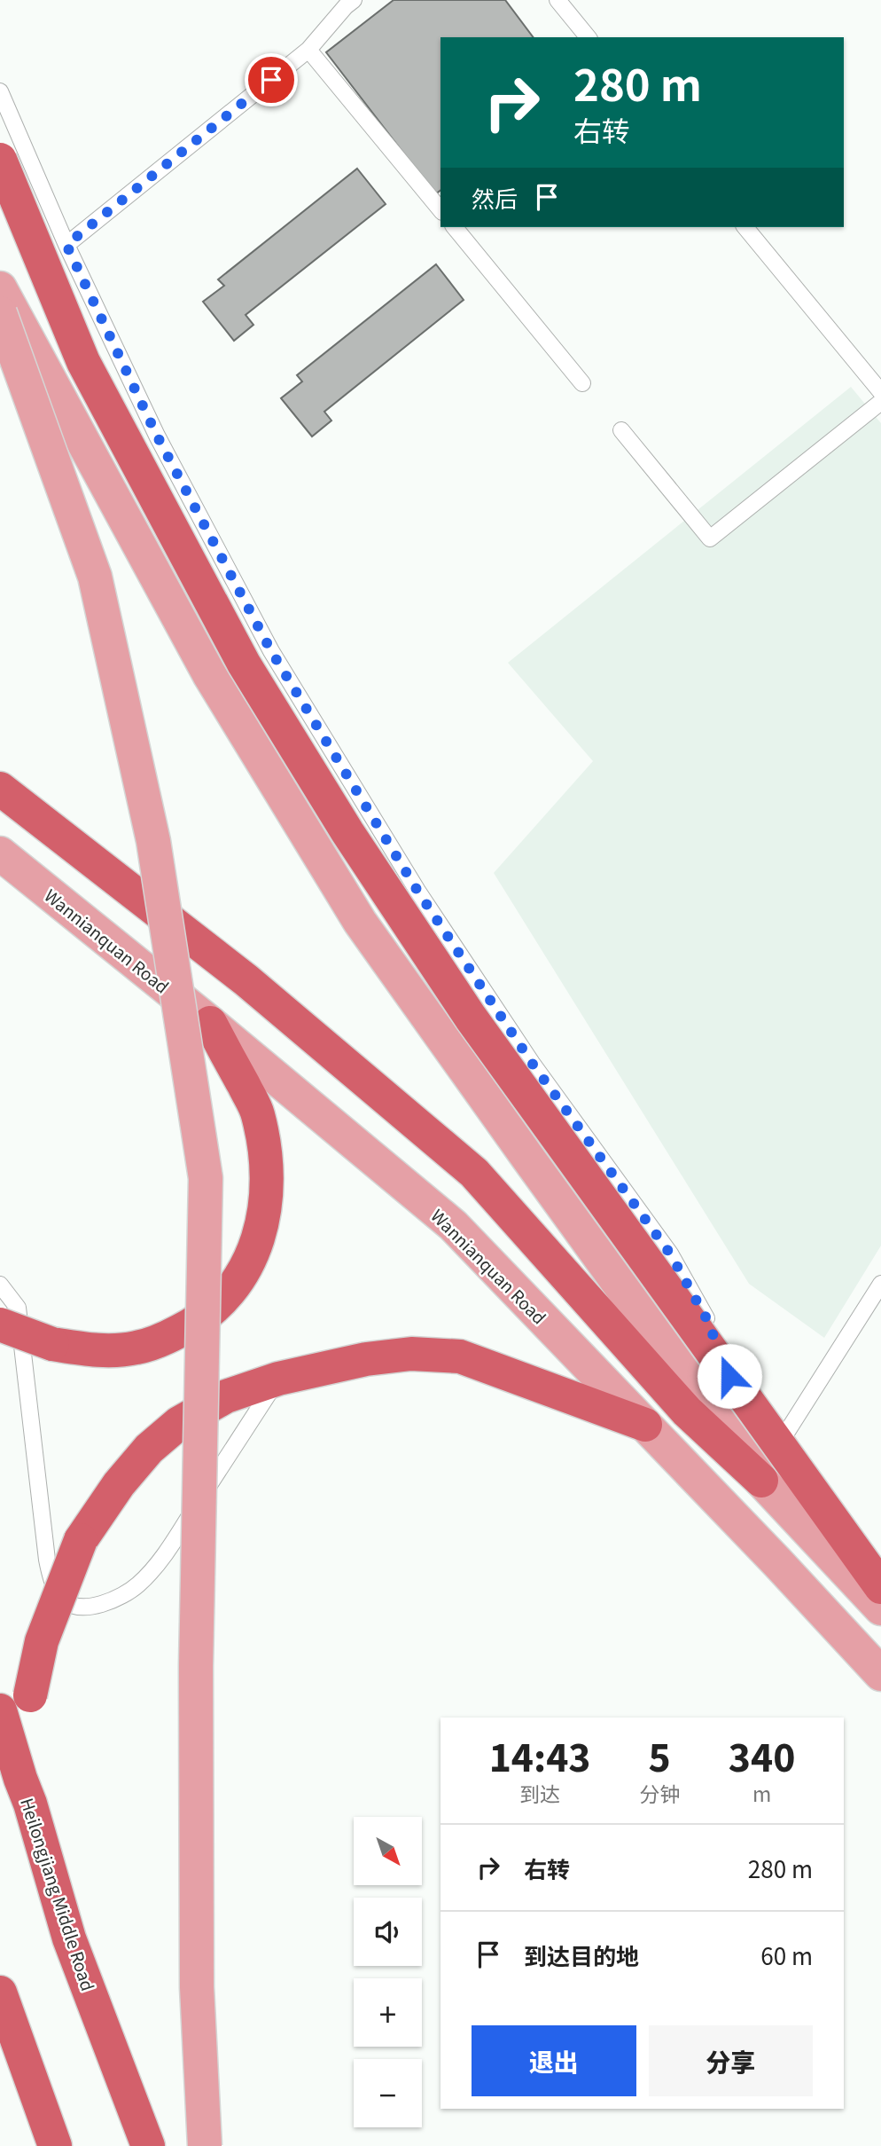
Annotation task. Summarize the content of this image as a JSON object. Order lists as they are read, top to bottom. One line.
{"streets":{"highway":["Heilongjiang Middle Road"],"main road":["Wannianquan Road"]},"north":"bottom right","page":{"turn":["280 m","右转"],"then":"然后","eta":["14:43","到达","5","分钟","340","m"],"map_buttons":["+","−"],"list":[{"name":"右转","value":"280 m"},{"name":"到达目的地","value":"60 m"}],"buttons":["退出","分享"]}}
